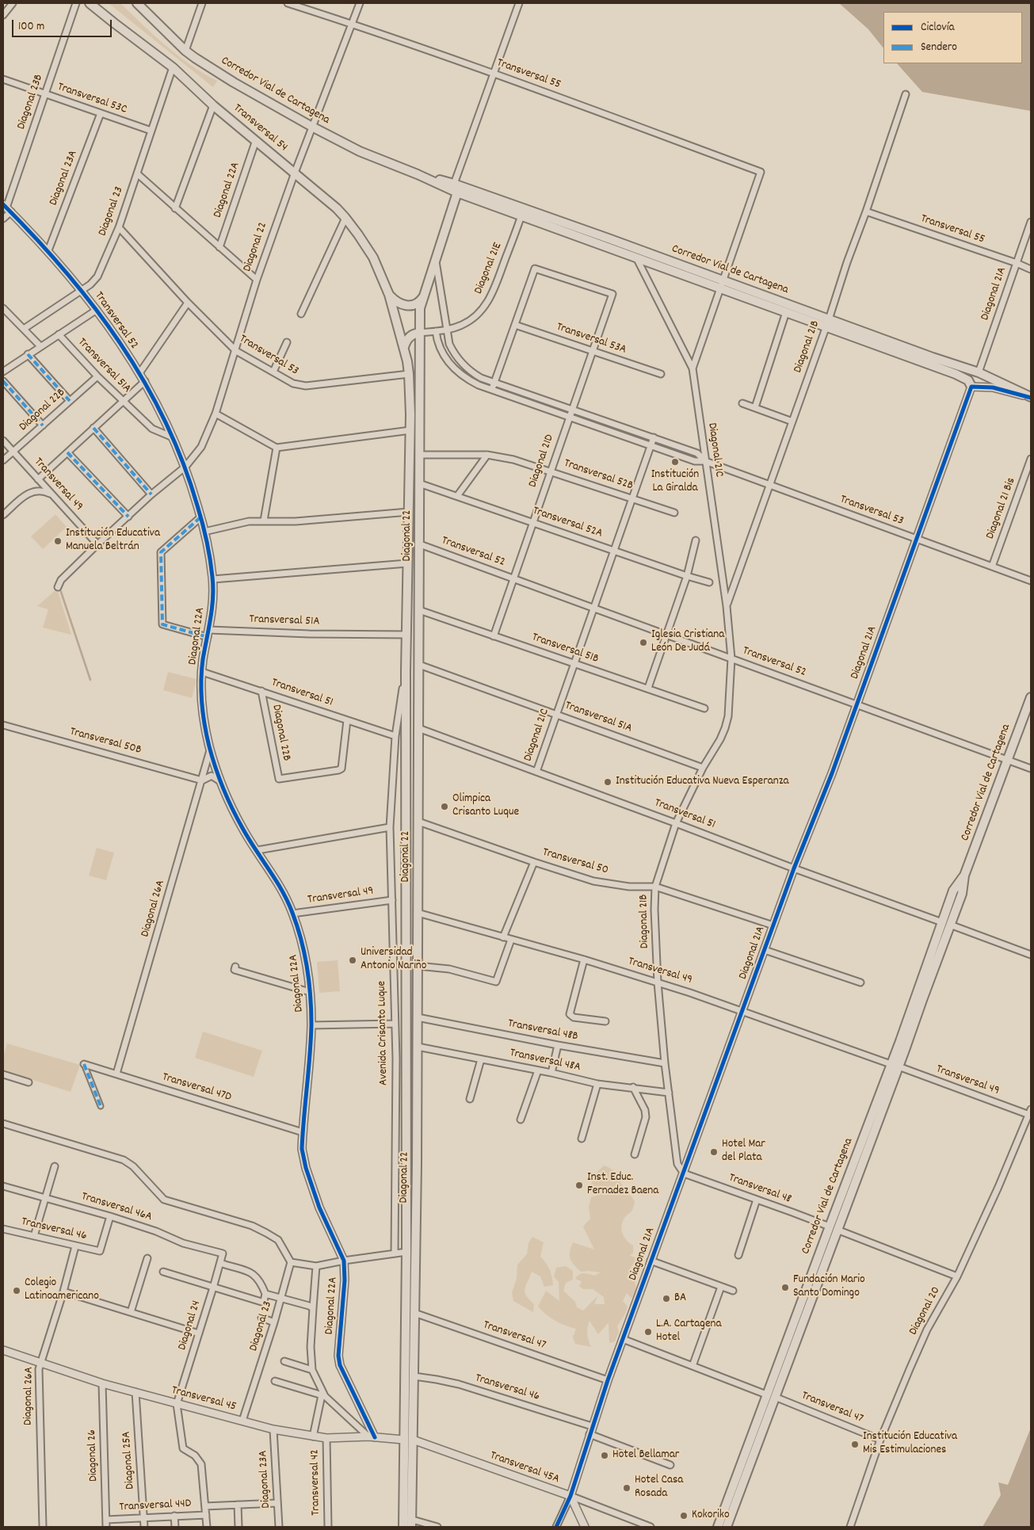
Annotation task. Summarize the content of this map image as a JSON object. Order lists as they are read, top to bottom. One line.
{"streets":{"main road":["Corredor Vial de Cartagena","Transversal 54","Diagonal 22"],"street":["Transversal 55","Transversal 53C","Diagonal 23B","Diagonal 23A","Diagonal 22A","Diagonal 23","Diagonal 21E","Diagonal 21A","Transversal 52","Transversal 53A","Diagonal 21B","Transversal 53","Transversal 51A","Diagonal 22B","Diagonal 21C","Diagonal 21D","Transversal 52B","Transversal 49","Diagonal 21 Bis","Transversal 52A","Transversal 51B","Transversal 51","Transversal 50B","Transversal 50","Diagonal 26A","Transversal 48B","Avenida Crisanto Luque","Transversal 48A","Transversal 47D","Transversal 48","Transversal 46A","Transversal 46","Diagonal 20","Diagonal 24","Transversal 47","Transversal 45","Diagonal 26","Diagonal 25A","Transversal 45A","Transversal 42","Transversal 44D"]},"crossings":[["Transversal 55","Corredor Vial de Cartagena"],["Transversal 55","Diagonal 22"],["Transversal 55","Diagonal 21A"],["Transversal 55","Diagonal 21B"],["Corredor Vial de Cartagena","Diagonal 22"],["Corredor Vial de Cartagena","Diagonal 21E"],["Corredor Vial de Cartagena","Diagonal 21A"],["Corredor Vial de Cartagena","Transversal 52"],["Corredor Vial de Cartagena","Diagonal 21B"],["Corredor Vial de Cartagena","Diagonal 21C"],["Corredor Vial de Cartagena","Transversal 49"],["Corredor Vial de Cartagena","Transversal 51"],["Corredor Vial de Cartagena","Transversal 48"],["Corredor Vial de Cartagena","Transversal 47"],["Transversal 53C","Diagonal 23B"],["Transversal 53C","Diagonal 23A"],["Transversal 53C","Diagonal 23"],["Diagonal 23B","Transversal 52"],["Transversal 54","Diagonal 22A"],["Transversal 54","Diagonal 23"],["Transversal 54","Diagonal 22"],["Diagonal 23A","Transversal 52"],["Diagonal 23A","Transversal 45"],["Diagonal 23A","Transversal 44D"],["Diagonal 22A","Diagonal 22"],["Diagonal 22A","Transversal 52"],["Diagonal 22A","Transversal 51A"],["Diagonal 22A","Transversal 49"],["Diagonal 22A","Transversal 51"],["Diagonal 22A","Transversal 50B"],["Diagonal 22A","Diagonal 26A"],["Diagonal 22A","Transversal 47D"],["Diagonal 22A","Transversal 45"],["Diagonal 23","Transversal 52"],["Diagonal 23","Transversal 53"],["Diagonal 23","Transversal 45"],["Diagonal 22","Diagonal 21E"],["Diagonal 22","Transversal 52"],["Diagonal 22","Transversal 53"],["Diagonal 22","Transversal 51A"],["Diagonal 22","Transversal 52B"],["Diagonal 22","Transversal 49"],["Diagonal 22","Transversal 52A"],["Diagonal 22","Transversal 51B"],["Diagonal 22","Transversal 51"],["Diagonal 22","Transversal 50"],["Diagonal 22","Transversal 48B"],["Diagonal 22","Avenida Crisanto Luque"],["Diagonal 22","Transversal 48A"],["Diagonal 22","Transversal 46"],["Diagonal 22","Transversal 47"],["Diagonal 22","Transversal 45"],["Diagonal 22","Transversal 45A"],["Diagonal 21E","Transversal 53"],["Diagonal 21A","Transversal 52"],["Diagonal 21A","Diagonal 21B"],["Diagonal 21A","Transversal 53"],["Diagonal 21A","Transversal 49"],["Diagonal 21A","Transversal 51"],["Diagonal 21A","Transversal 50"],["Diagonal 21A","Transversal 48"],["Diagonal 21A","Transversal 46"],["Diagonal 21A","Transversal 47"],["Diagonal 21A","Transversal 45A"],["Transversal 52","Diagonal 21B"],["Transversal 52","Transversal 51A"],["Transversal 52","Diagonal 21C"],["Transversal 52","Diagonal 21D"],["Transversal 53A","Diagonal 21D"],["Diagonal 21B","Transversal 53"],["Diagonal 21B","Transversal 51A"],["Diagonal 21B","Diagonal 21C"],["Diagonal 21B","Transversal 49"],["Diagonal 21B","Transversal 51"],["Diagonal 21B","Transversal 50"],["Diagonal 21B","Transversal 48B"],["Diagonal 21B","Transversal 48A"],["Diagonal 21B","Transversal 48"],["Transversal 53","Diagonal 21C"],["Transversal 53","Diagonal 21D"],["Transversal 53","Diagonal 21 Bis"],["Transversal 51A","Diagonal 22B"],["Transversal 51A","Diagonal 21C"],["Diagonal 22B","Transversal 49"],["Diagonal 22B","Transversal 51"],["Diagonal 21C","Transversal 52B"],["Diagonal 21C","Transversal 52A"],["Diagonal 21C","Transversal 51B"],["Diagonal 21C","Transversal 51"],["Diagonal 21D","Transversal 52B"],["Diagonal 21D","Transversal 52A"],["Diagonal 21D","Transversal 51B"],["Transversal 49","Avenida Crisanto Luque"],["Transversal 49","Diagonal 20"],["Transversal 51","Avenida Crisanto Luque"],["Transversal 50B","Diagonal 26A"],["Diagonal 26A","Transversal 47D"],["Diagonal 26A","Transversal 46"],["Diagonal 26A","Transversal 45"],["Transversal 46A","Transversal 46"],["Transversal 46A","Diagonal 24"],["Diagonal 20","Transversal 47"],["Diagonal 24","Transversal 45"],["Transversal 45","Diagonal 26"],["Transversal 45","Diagonal 25A"],["Transversal 45","Transversal 42"],["Diagonal 26","Transversal 44D"],["Diagonal 25A","Transversal 44D"]],"places":["Institución La Giralda","Institución Educativa Manuela Beltrán","Iglesia Cristiana León De Judá","Institución Educativa Nueva Esperanza","Olimpica Crisanto Luque","Universidad Antonio Nariño","Hotel Mar del Plata","Inst. Educ. Fernadez Baena","Fundación Mario Santo Domingo","Colegio Latinoamericano","BA","L.A. Cartagena Hotel","Institución Educativa Mis Estimulaciones","Hotel Bellamar","Hotel Casa Rosada","Kokoriko"],"legend":["Ciclovía","Sendero"],"scale_bar":"100 m"}
